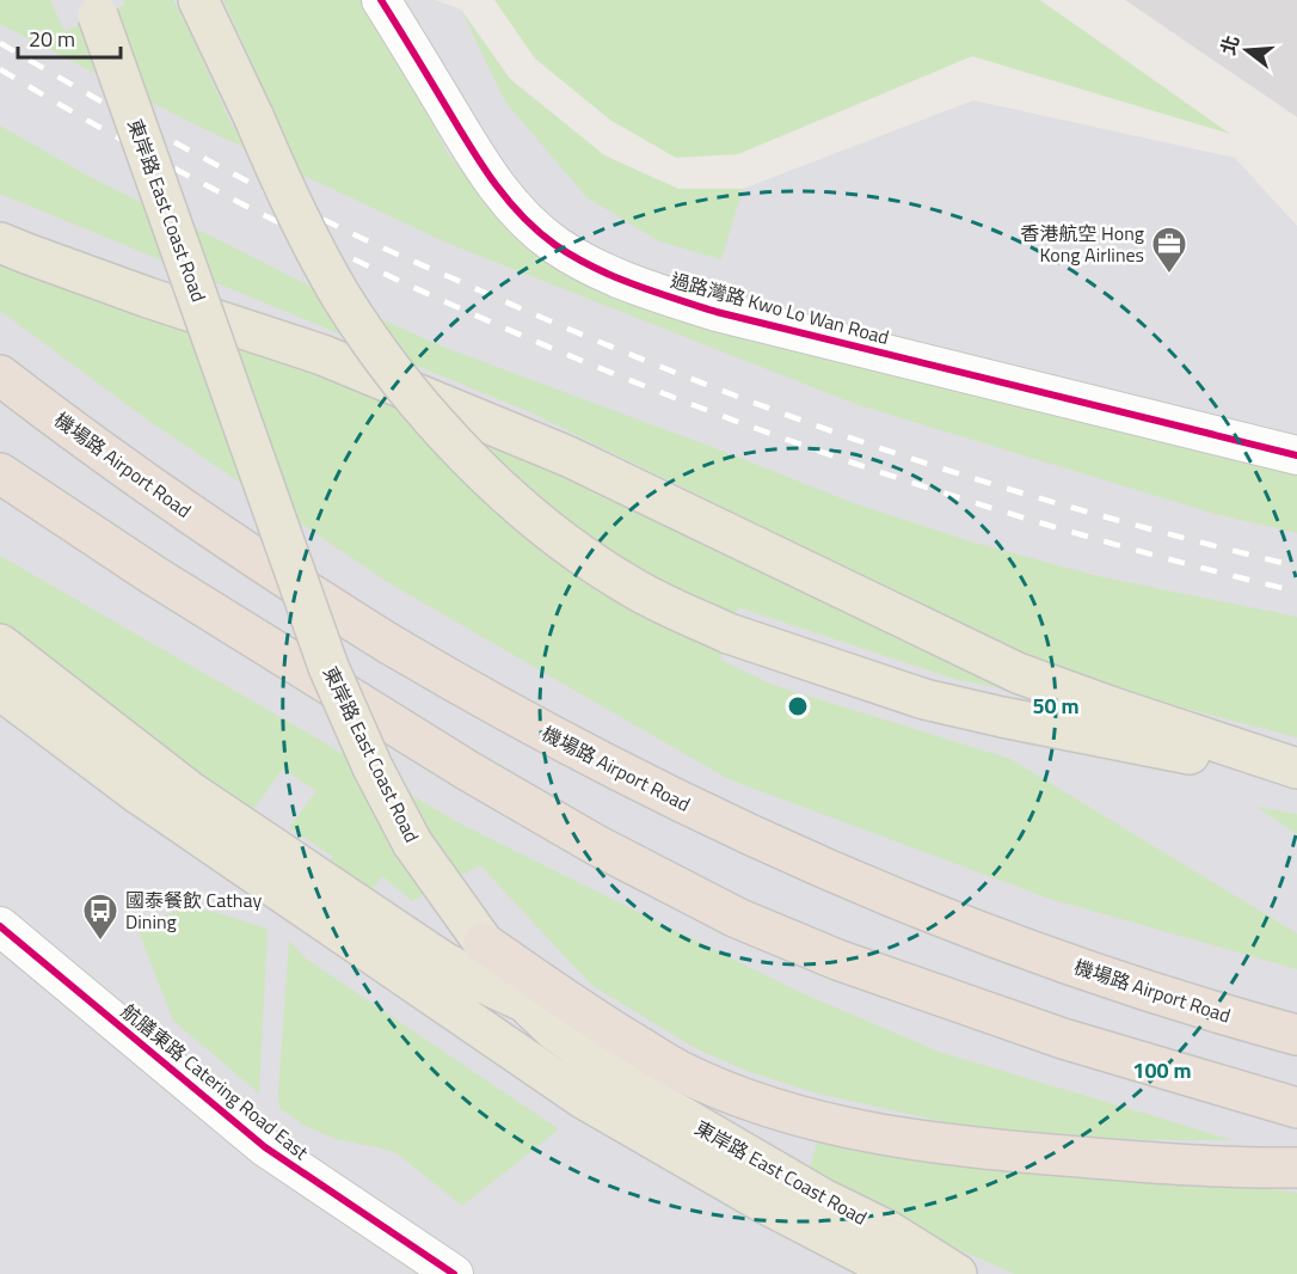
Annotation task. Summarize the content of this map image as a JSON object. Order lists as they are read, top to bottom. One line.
{"streets":{"highway":["機場路 Airport Road"],"main road":["東岸路 East Coast Road"],"street":["過路灣路 Kwo Lo Wan Road","航膳東路 Catering Road East"]},"places":{"office":["香港航空 Hong Kong Airlines"],"bus stop":["國泰餐飲 Cathay Dining"]},"scale_bar":"20 m","north":"left","rings":["50 m","100 m"]}
